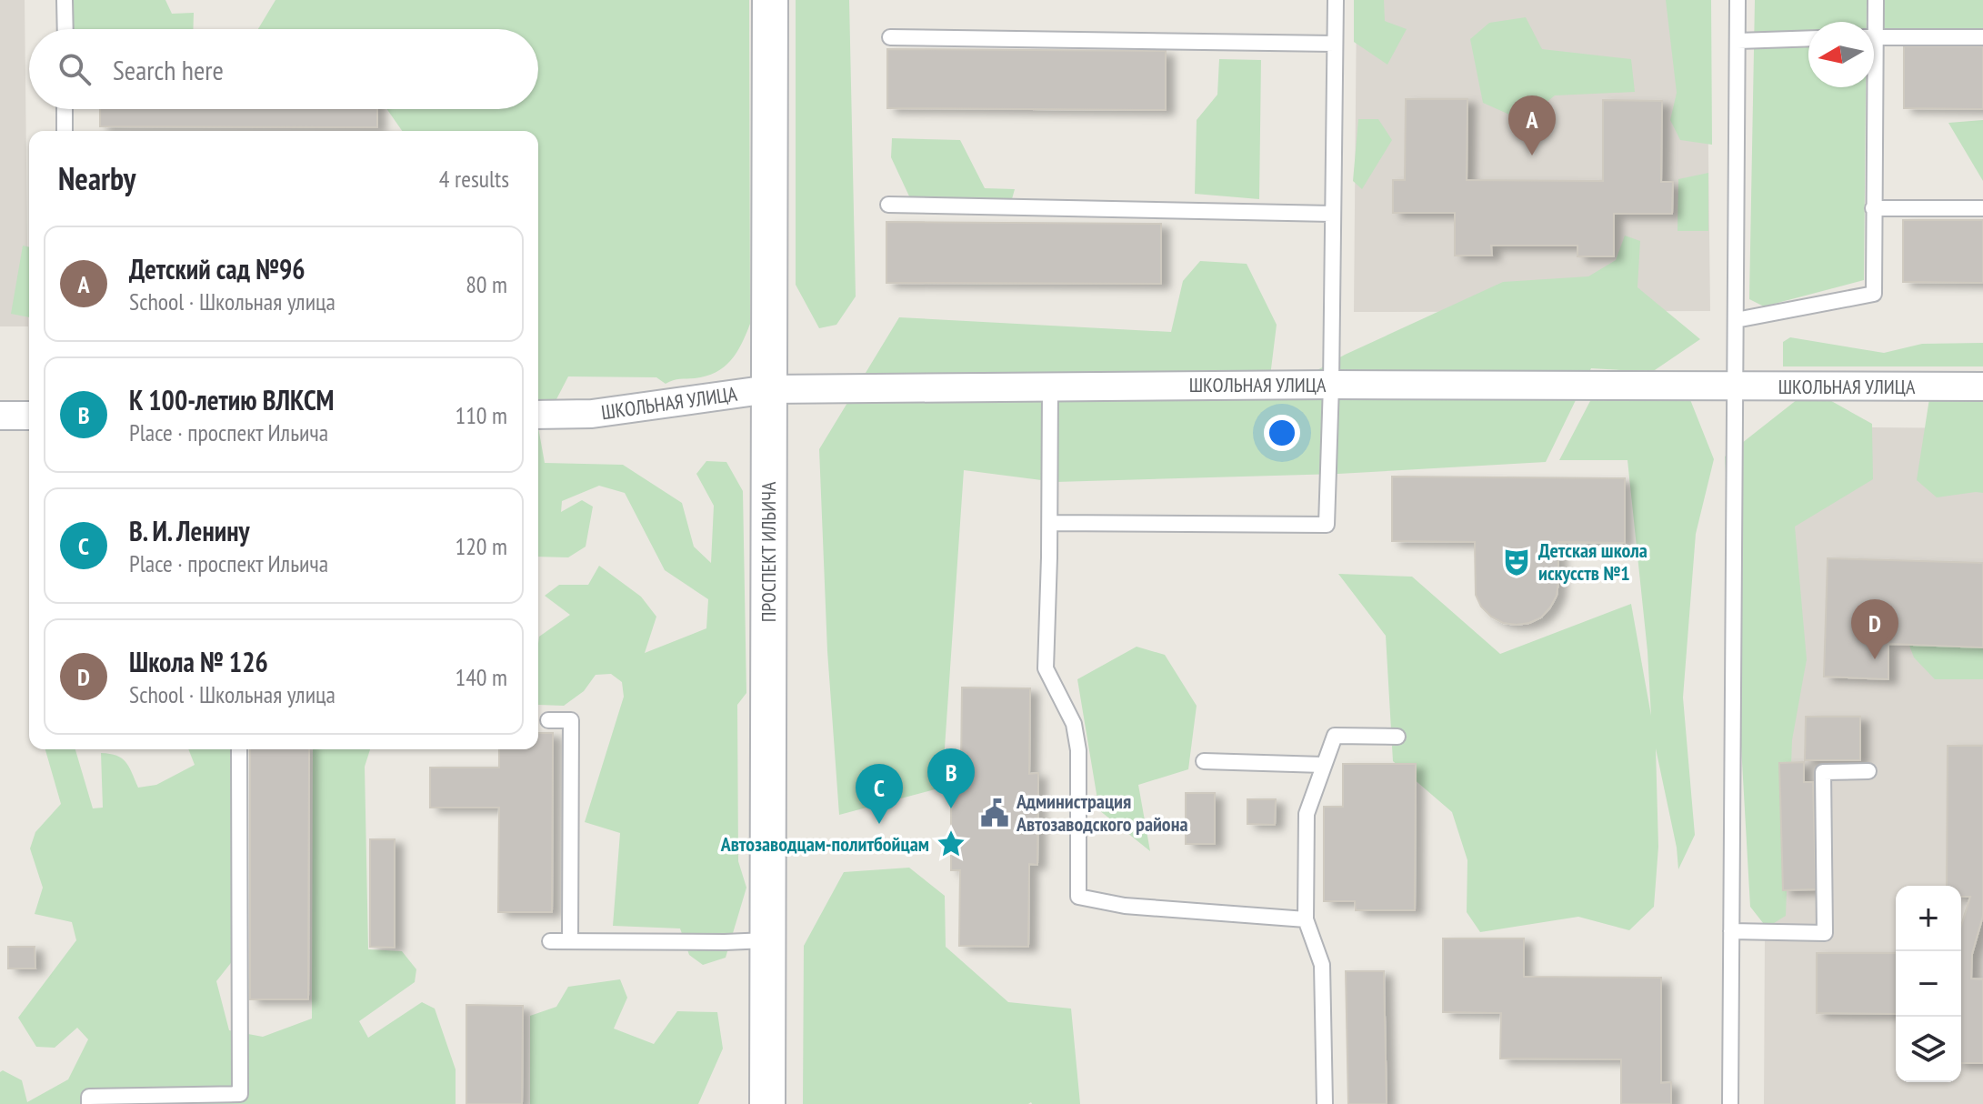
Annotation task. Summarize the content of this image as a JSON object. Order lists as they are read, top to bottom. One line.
{"streets":{"street":["ШКОЛЬНАЯ УЛИЦА","ПРОСПЕКТ ИЛЬИЧА"]},"crossings":[["ШКОЛЬНАЯ УЛИЦА","ПРОСПЕКТ ИЛЬИЧА"]],"places":{"theatre":["Детская школа искусств №1"],"public building":["Администрация Автозаводского района"],"place":["Автозаводцам-политбойцам"]},"north":"left","page":{"search":"Search here","pins":["A","D","B","C"],"heading":["Nearby","4 results"],"list":[{"mark":"A","name":"Детский сад №96","note":"School · Школьная улица","value":"80 m"},{"mark":"B","name":"К 100-летию ВЛКСМ","note":"Place · проспект Ильича","value":"110 m"},{"mark":"C","name":"В. И. Ленину","note":"Place · проспект Ильича","value":"120 m"},{"mark":"D","name":"Школа № 126","note":"School · Школьная улица","value":"140 m"}],"map_buttons":["+","−"]}}
